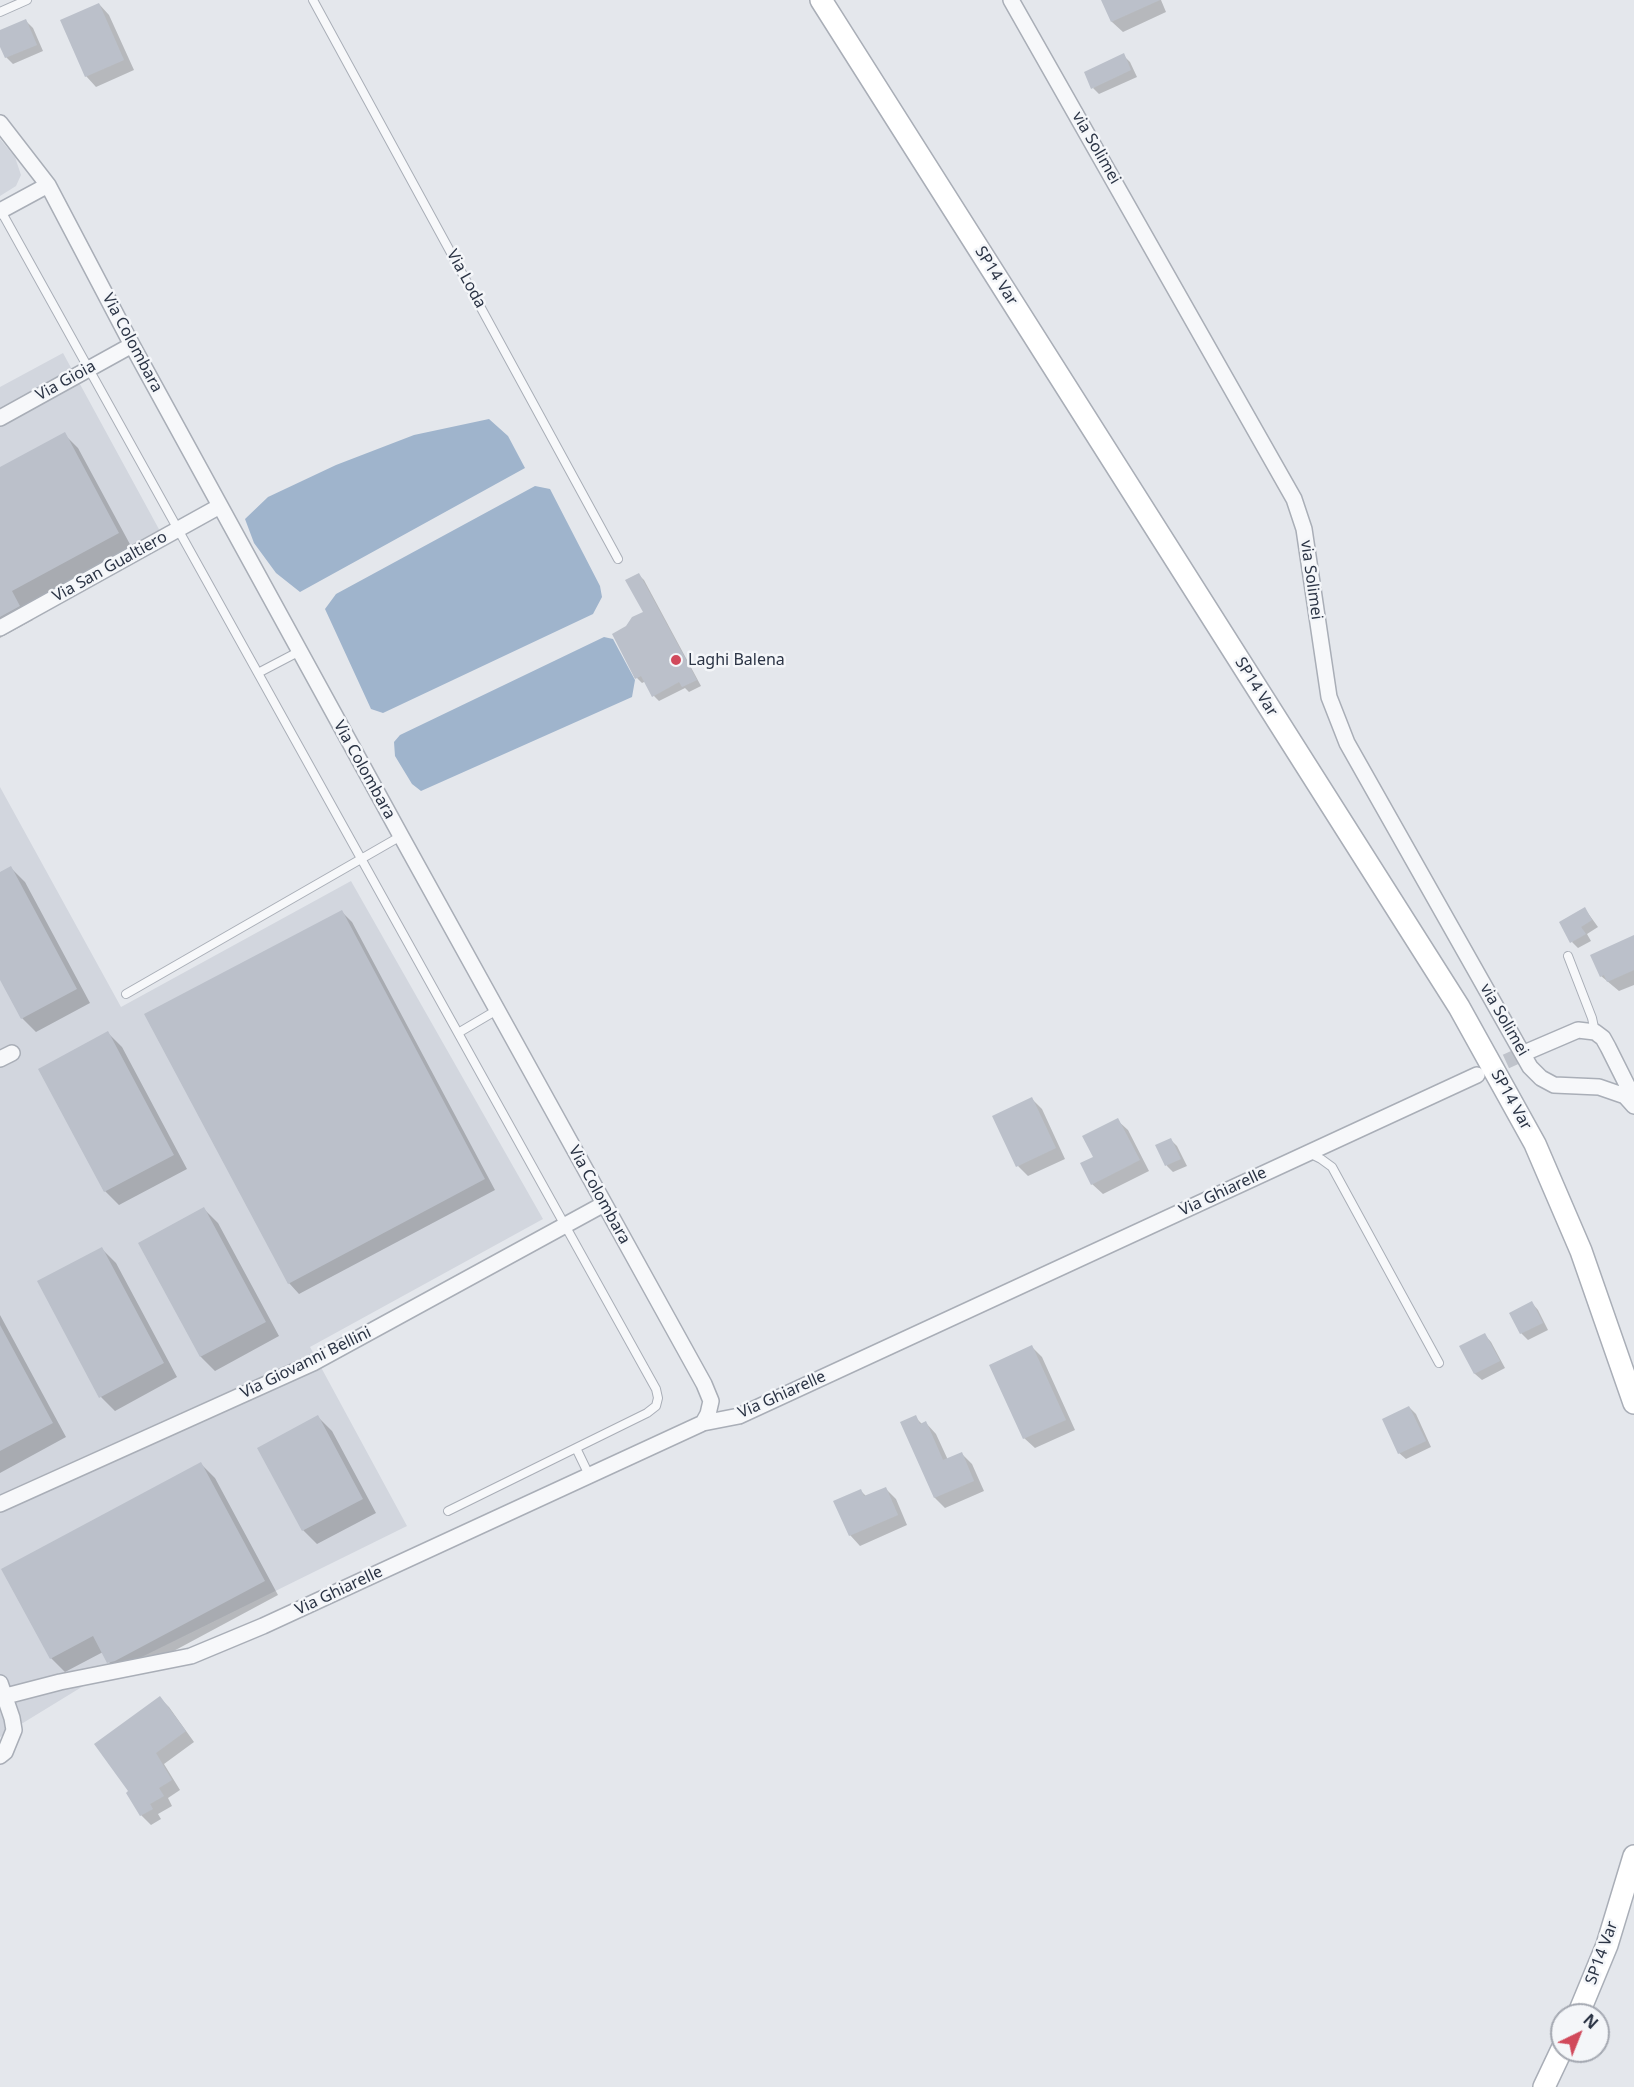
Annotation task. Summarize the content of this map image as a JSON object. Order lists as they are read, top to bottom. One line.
{"streets":{"main road":["SP14 Var"],"street":["via Solimei","Via Colombara","Via Gioia","Via San Gualtiero","Via Ghiarelle","Via Giovanni Bellini"],"lane":["Via Loda"]},"crossings":[["Via Colombara","Via Gioia"],["Via Colombara","Via San Gualtiero"],["Via Colombara","Via Ghiarelle"],["Via Colombara","Via Giovanni Bellini"]],"places":["Laghi Balena"],"north":"top right"}
